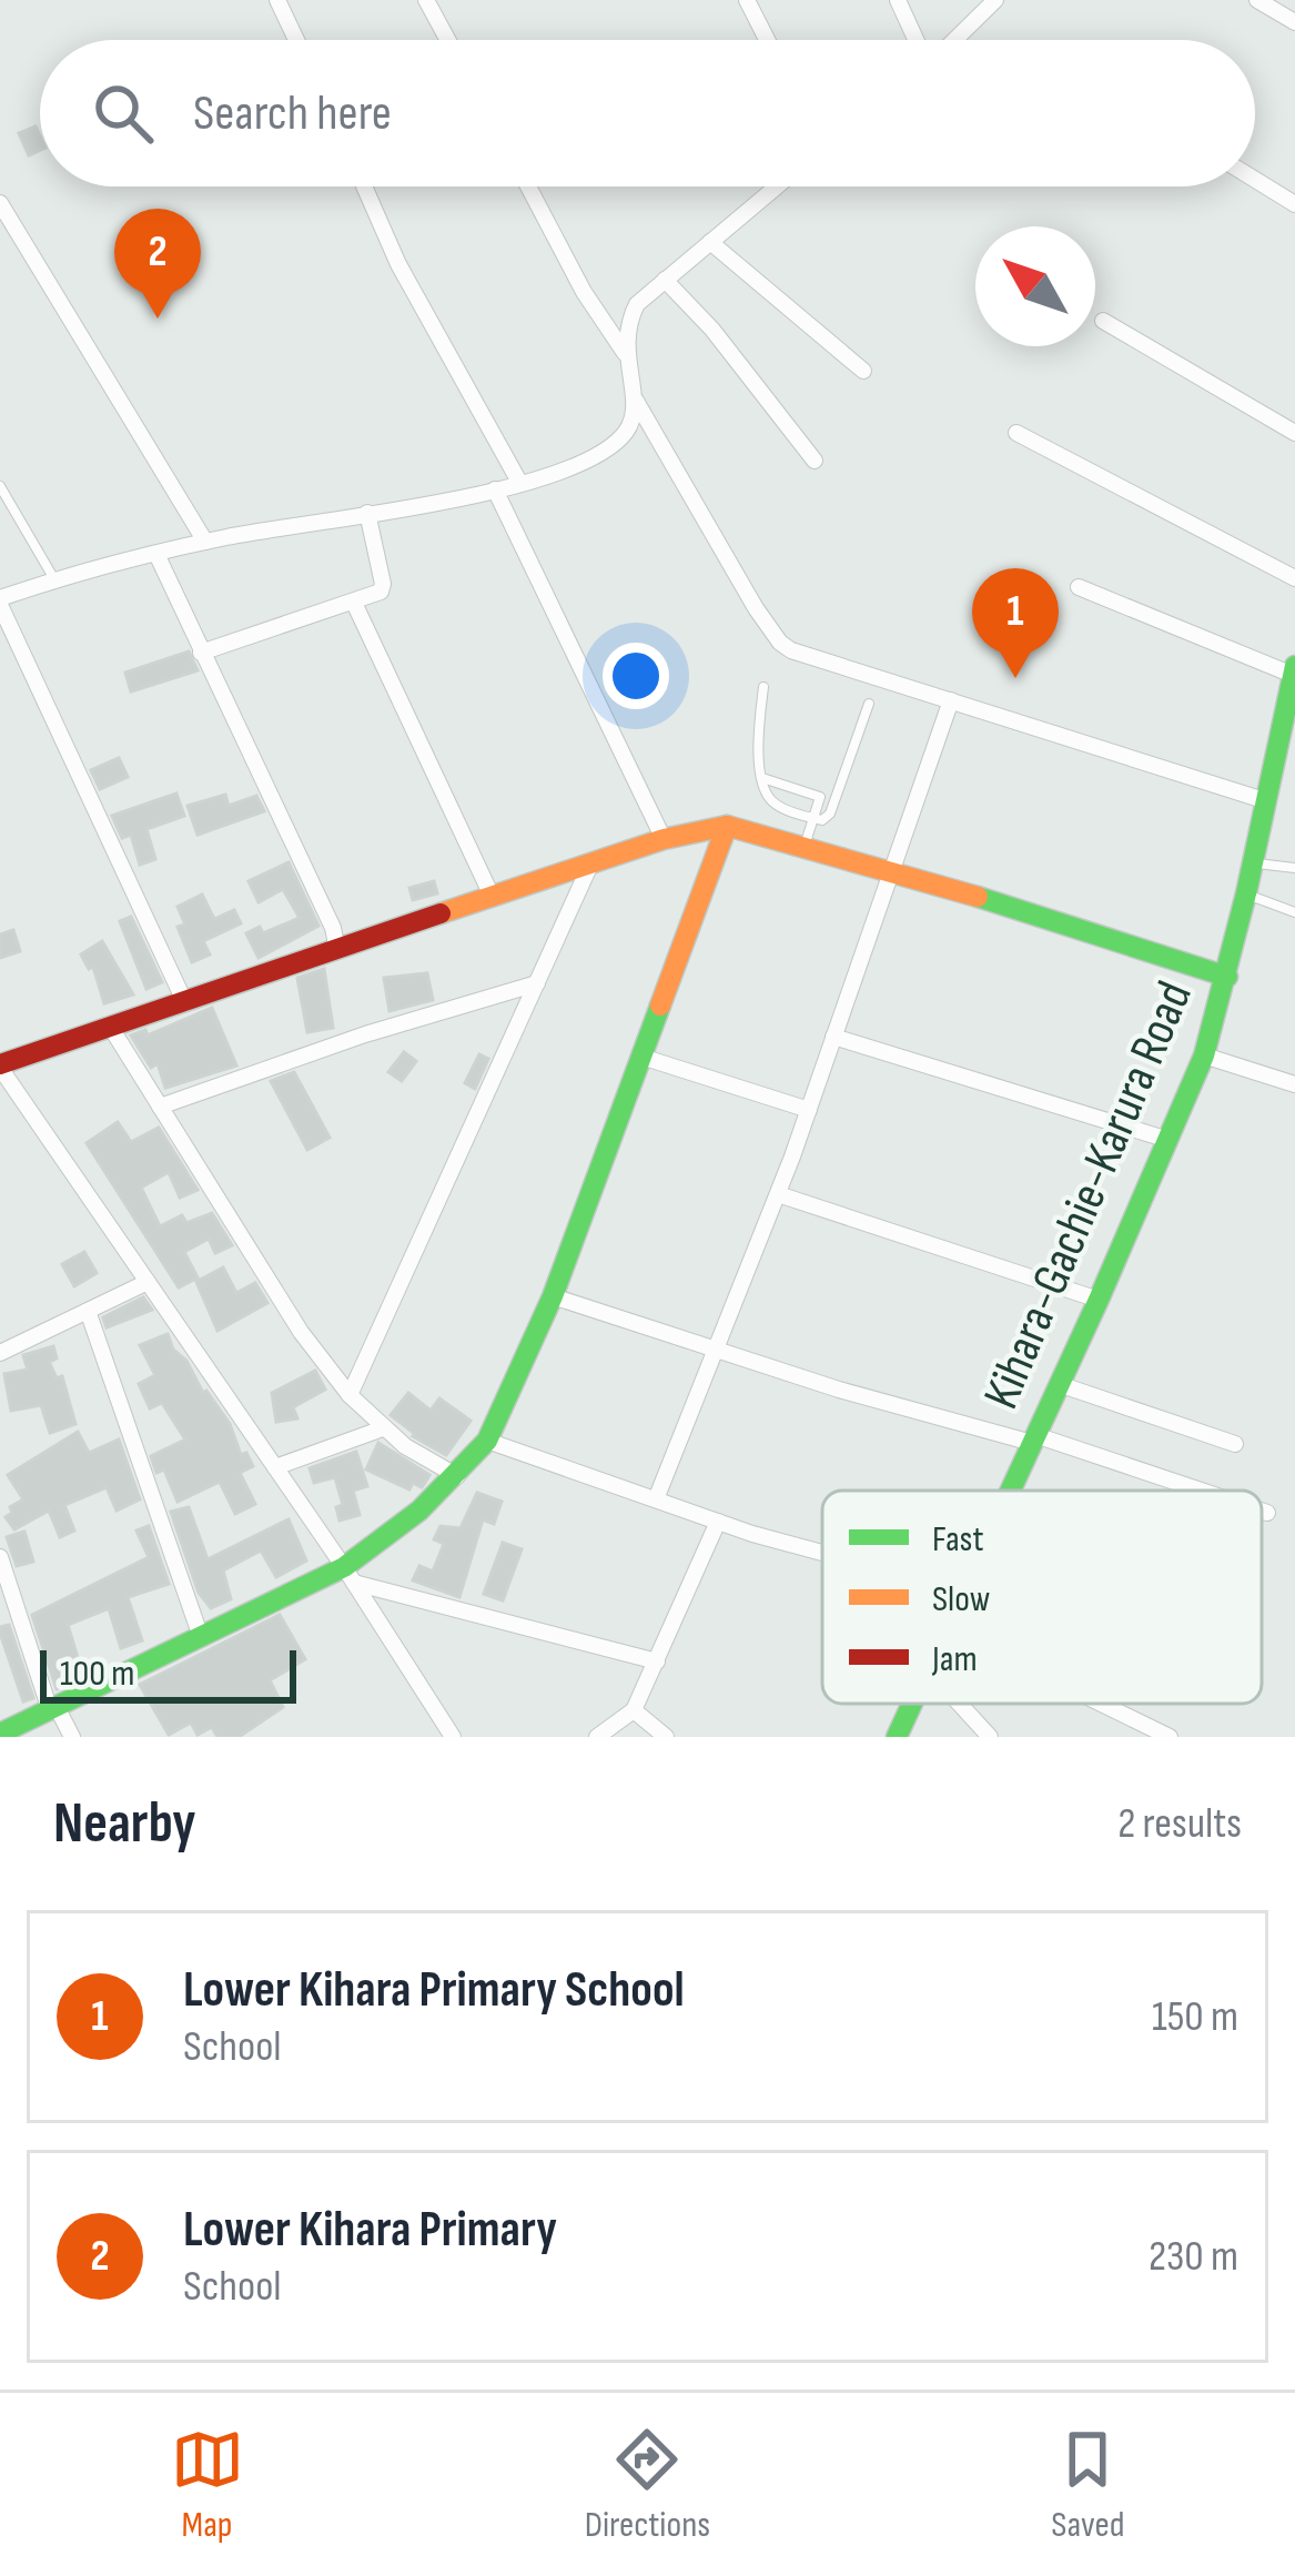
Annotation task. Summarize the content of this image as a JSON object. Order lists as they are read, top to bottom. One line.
{"streets":{"street":["Kihara-Gachie-Karura Road"]},"legend":["Fast","Slow","Jam"],"scale_bar":"100 m","north":"top left","page":{"search":"Search here","pins":["2","1"],"scale":"100 m","heading":["Nearby","2 results"],"list":[{"mark":"1","name":"Lower Kihara Primary School","note":"School","value":"150 m"},{"mark":"2","name":"Lower Kihara Primary","note":"School","value":"230 m"}],"nav":["Map","Directions","Saved"]}}
